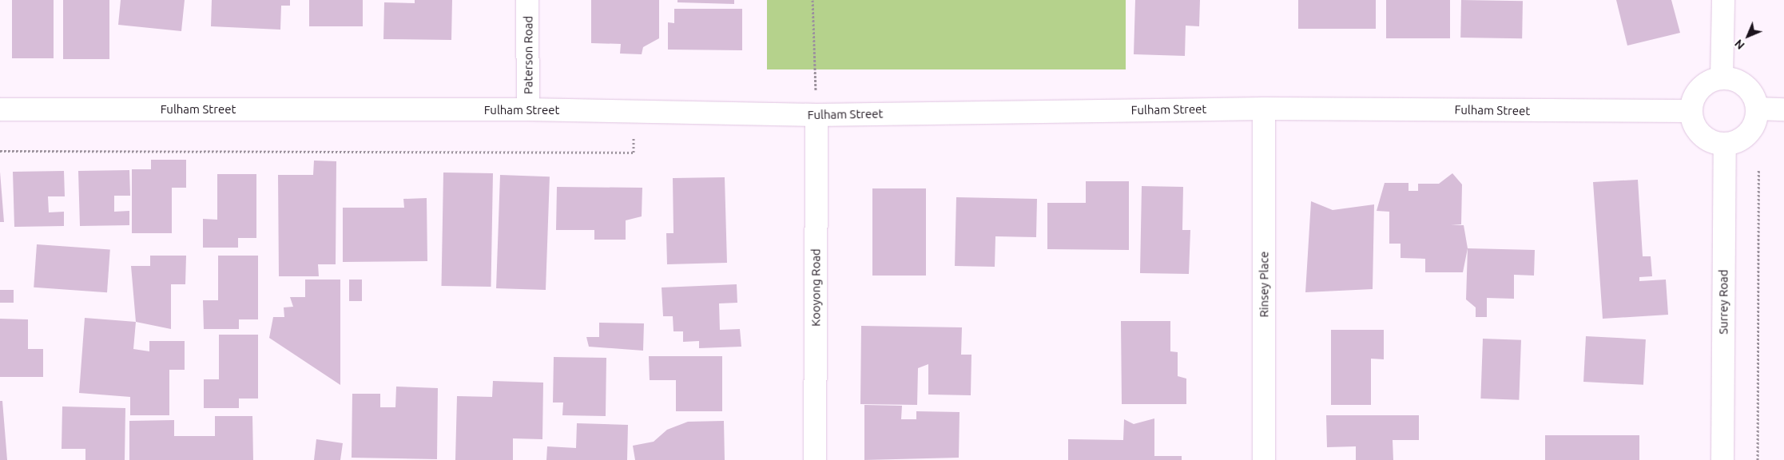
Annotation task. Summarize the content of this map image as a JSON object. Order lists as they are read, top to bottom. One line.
{"streets":{"street":["Paterson Road","Fulham Street","Rinsey Place","Kooyong Road","Surrey Road"]},"crossings":[["Paterson Road","Fulham Street"],["Fulham Street","Rinsey Place"],["Fulham Street","Kooyong Road"],["Fulham Street","Surrey Road"]],"north":"bottom left"}
